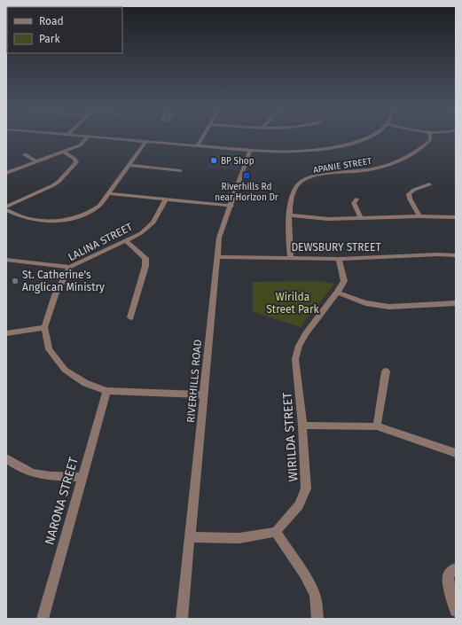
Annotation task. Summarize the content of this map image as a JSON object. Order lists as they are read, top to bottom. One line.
{"streets":{"street":["APANIE STREET","LALINA STREET","DEWSBURY STREET","RIVERHILLS ROAD","WIRILDA STREET","NARONA STREET"]},"crossings":[["APANIE STREET","DEWSBURY STREET"],["LALINA STREET","RIVERHILLS ROAD"],["LALINA STREET","NARONA STREET"],["DEWSBURY STREET","RIVERHILLS ROAD"],["DEWSBURY STREET","WIRILDA STREET"]],"parks":["Wirilda Street Park"],"places":{"other":["BP Shop","St. Catherine's Anglican Ministry"],"transit":["Riverhills Rd near Horizon Dr"]},"legend":["Road","Park"]}
